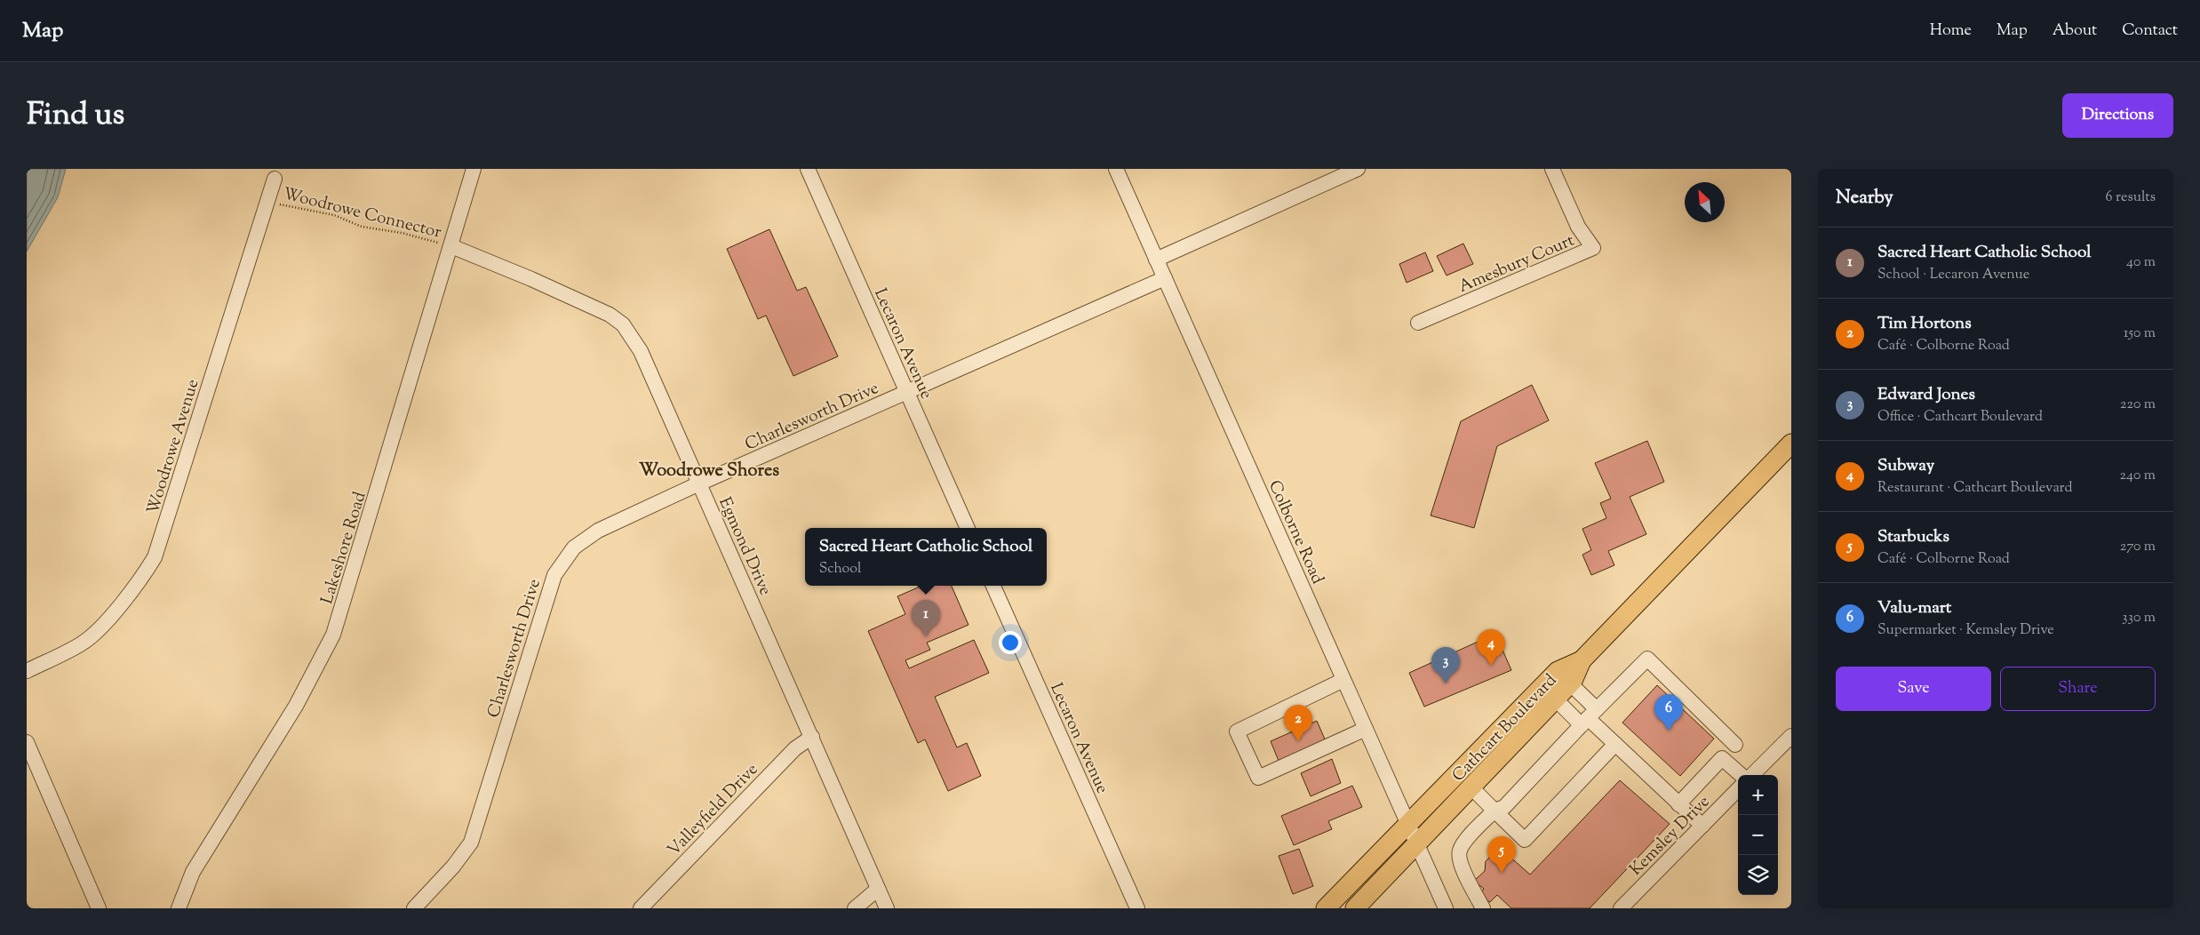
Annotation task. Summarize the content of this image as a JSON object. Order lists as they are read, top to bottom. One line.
{"streets":{"main road":["Cathcart Boulevard"],"street":["Amesbury Court","Lecaron Avenue","Charlesworth Drive","Woodrowe Avenue","Colborne Road","Egmond Drive","Lakeshore Road","Valleyfield Drive","Kemsley Drive"],"path":["Woodrowe Connector"]},"crossings":[["Woodrowe Connector","Woodrowe Avenue"],["Woodrowe Connector","Egmond Drive"],["Woodrowe Connector","Lakeshore Road"],["Lecaron Avenue","Charlesworth Drive"],["Charlesworth Drive","Colborne Road"],["Charlesworth Drive","Egmond Drive"],["Colborne Road","Cathcart Boulevard"],["Egmond Drive","Lakeshore Road"],["Egmond Drive","Valleyfield Drive"]],"districts":["Woodrowe Shores"],"north":"top left","page":{"header":"Map","nav":["Home","Map","About","Contact"],"title":"Find us","buttons":["Directions",["Save","Share"]],"heading":["Nearby","6 results"],"list":[{"mark":"1","name":"Sacred Heart Catholic School","note":"School · Lecaron Avenue","value":"40 m"},{"mark":"2","name":"Tim Hortons","note":"Café · Colborne Road","value":"150 m"},{"mark":"3","name":"Edward Jones","note":"Office · Cathcart Boulevard","value":"220 m"},{"mark":"4","name":"Subway","note":"Restaurant · Cathcart Boulevard","value":"240 m"},{"mark":"5","name":"Starbucks","note":"Café · Colborne Road","value":"270 m"},{"mark":"6","name":"Valu-mart","note":"Supermarket · Kemsley Drive","value":"330 m"}],"popup":["Sacred Heart Catholic School","School"],"pins":["1","4","3","6","2","5"],"map_buttons":["+","−"]}}
